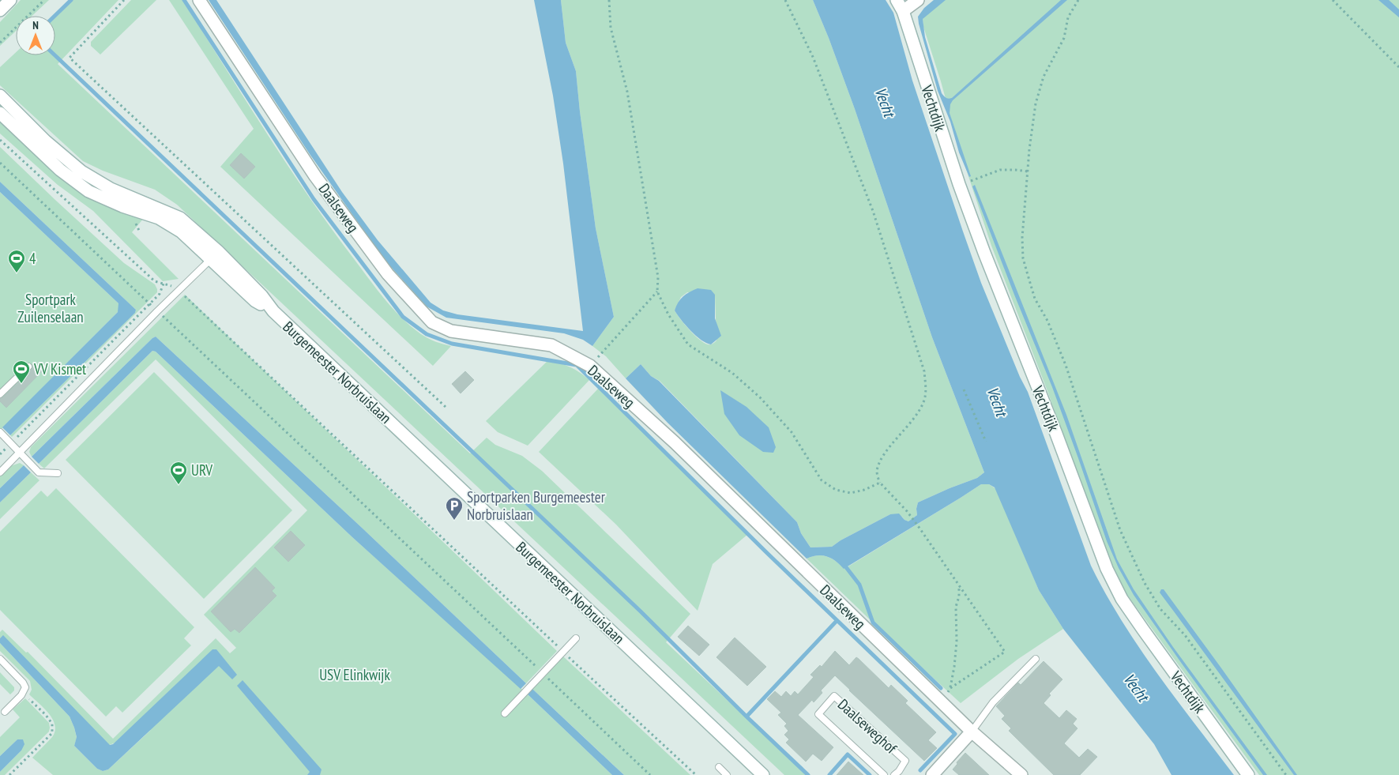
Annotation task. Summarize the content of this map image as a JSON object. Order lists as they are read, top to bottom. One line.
{"streets":{"street":["Vechtdijk","Daalseweg","Burgemeester Norbruislaan"],"lane":["Daalseweghof"]},"water":["Vecht"],"parks":["Sportpark Zuilenselaan","USV Elinkwijk"],"places":{"sports":["4","VV Kismet","URV"],"parking":["Sportparken Burgemeester Norbruislaan"]},"north":"top"}
